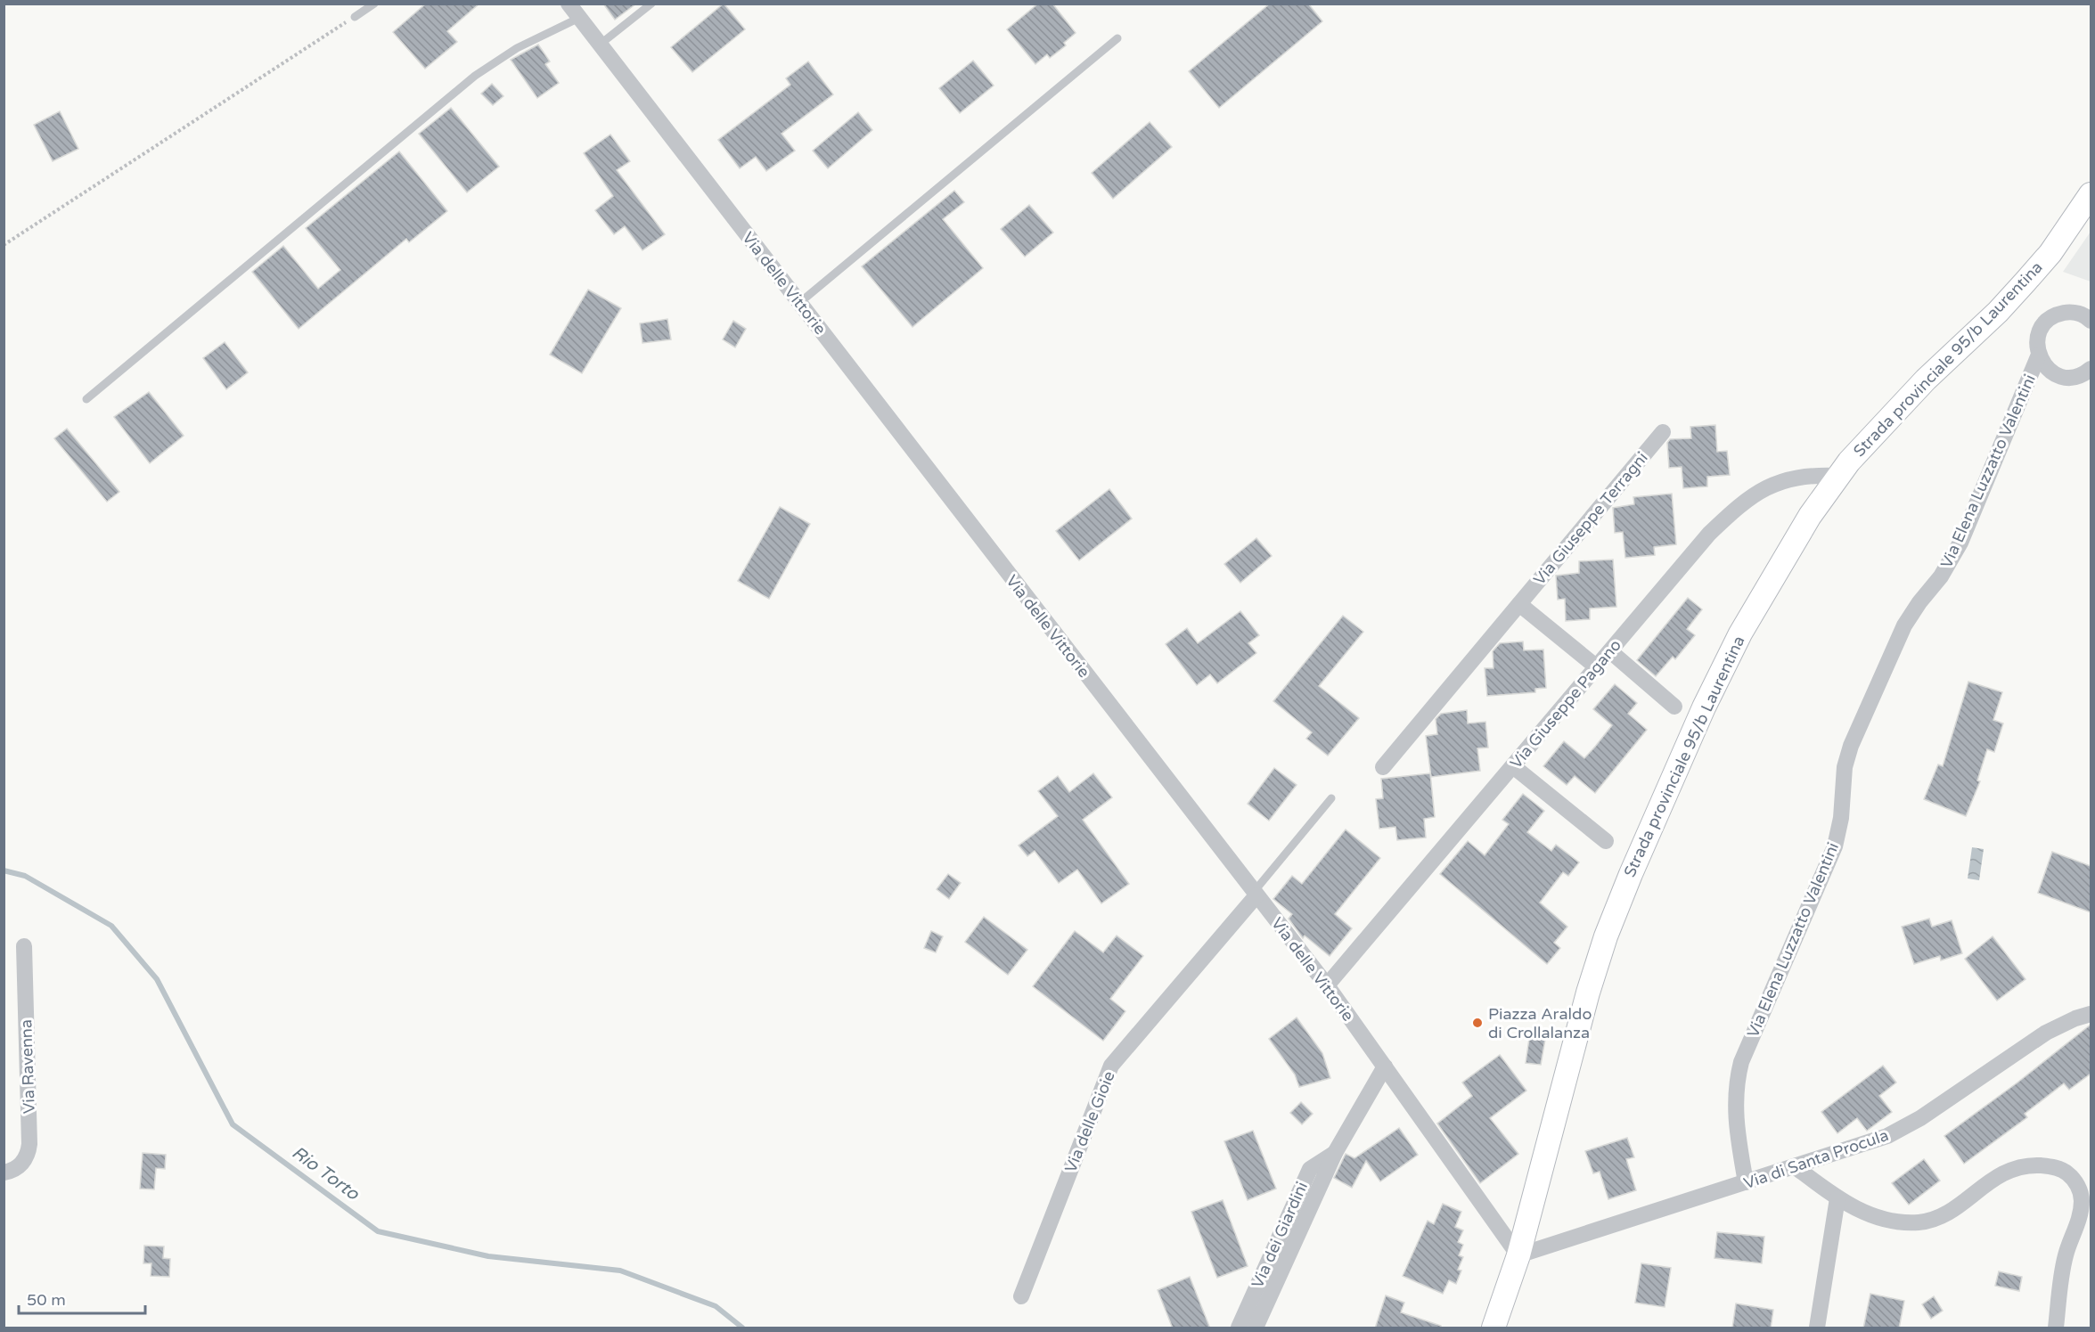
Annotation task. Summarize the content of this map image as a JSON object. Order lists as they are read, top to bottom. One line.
{"streets":{"main road":["Strada provinciale 95/b Laurentina"],"street":["Via delle Vittorie","Via Elena Luzzatto Valentini","Via Giuseppe Terragni","Via Giuseppe Pagano","Via Ravenna","Via delle Gioie","Via di Santa Procula","Via dei Giardini"]},"crossings":[["Via delle Vittorie","Strada provinciale 95/b Laurentina"],["Via delle Vittorie","Via Giuseppe Pagano"],["Via delle Vittorie","Via delle Gioie"],["Via delle Vittorie","Via di Santa Procula"],["Via delle Vittorie","Via dei Giardini"],["Strada provinciale 95/b Laurentina","Via Giuseppe Pagano"],["Strada provinciale 95/b Laurentina","Via di Santa Procula"],["Via Elena Luzzatto Valentini","Via di Santa Procula"]],"water":["Rio Torto"],"places":["Piazza Araldo di Crollalanza"],"scale_bar":"50 m"}
